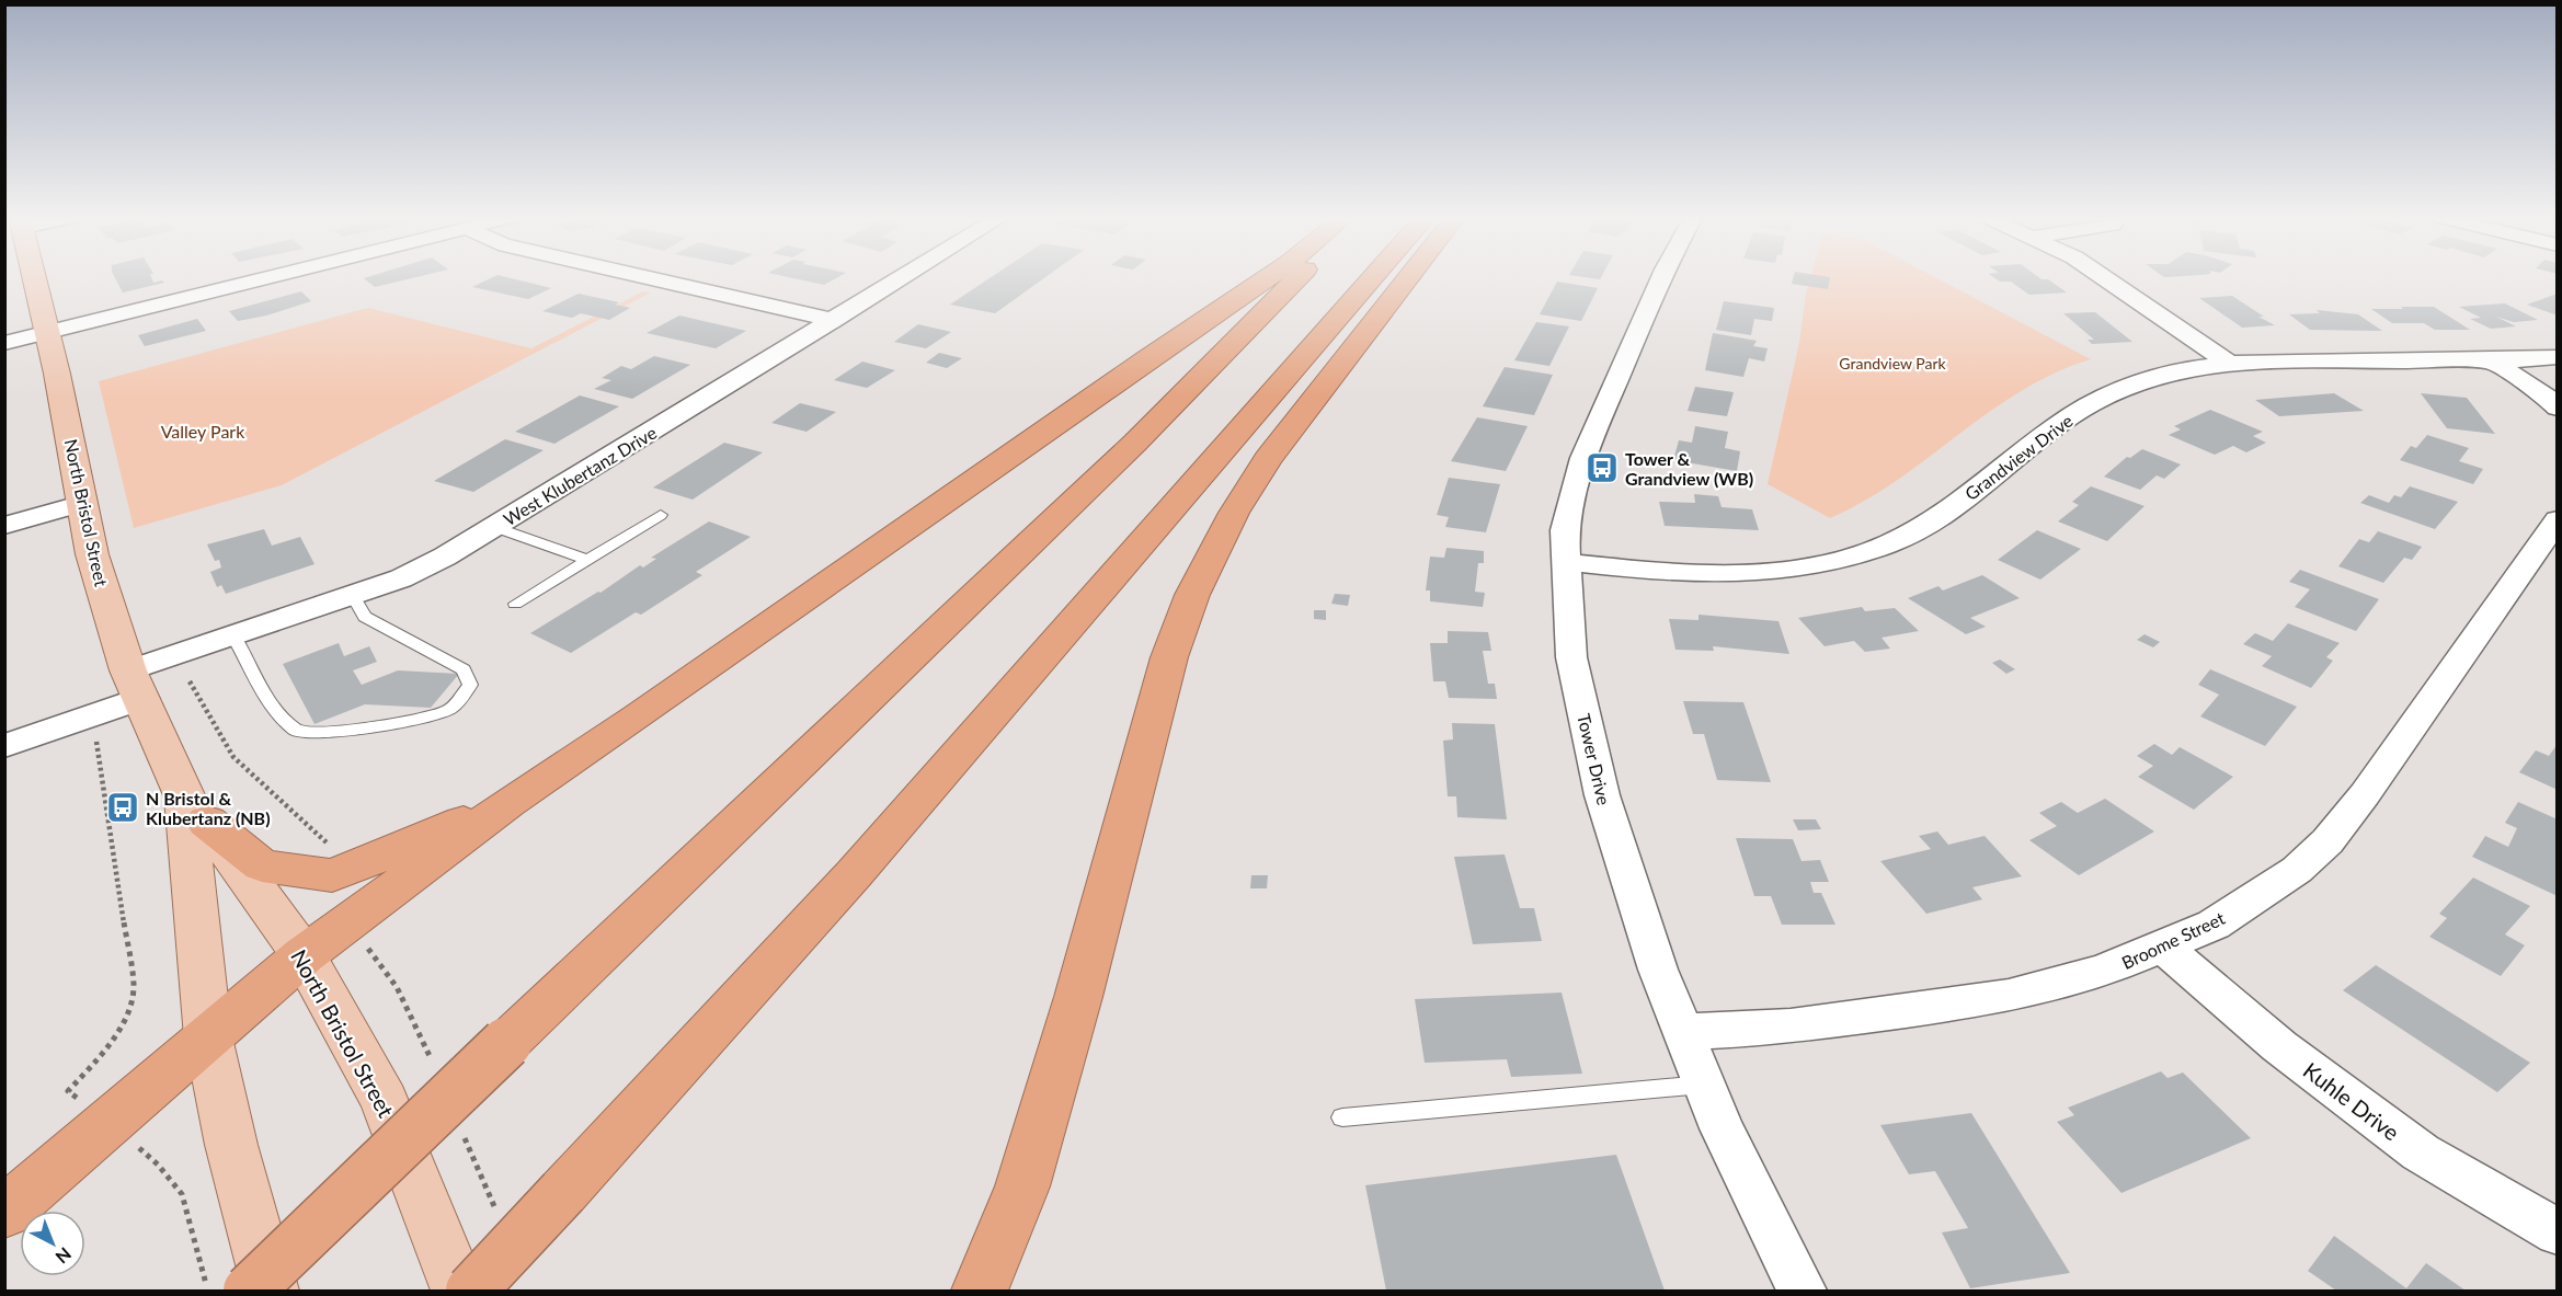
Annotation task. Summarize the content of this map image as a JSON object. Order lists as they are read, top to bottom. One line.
{"streets":{"main road":["North Bristol Street"],"street":["Grandview Drive","West Klubertanz Drive","Tower Drive","Broome Street","Kuhle Drive"]},"crossings":[["Grandview Drive","Tower Drive"],["West Klubertanz Drive","North Bristol Street"],["Tower Drive","Broome Street"],["Broome Street","Kuhle Drive"]],"parks":["Grandview Park","Valley Park"],"places":{"bus stop":["Tower & Grandview (WB)","N Bristol & Klubertanz (NB)"]},"north":"bottom right"}
